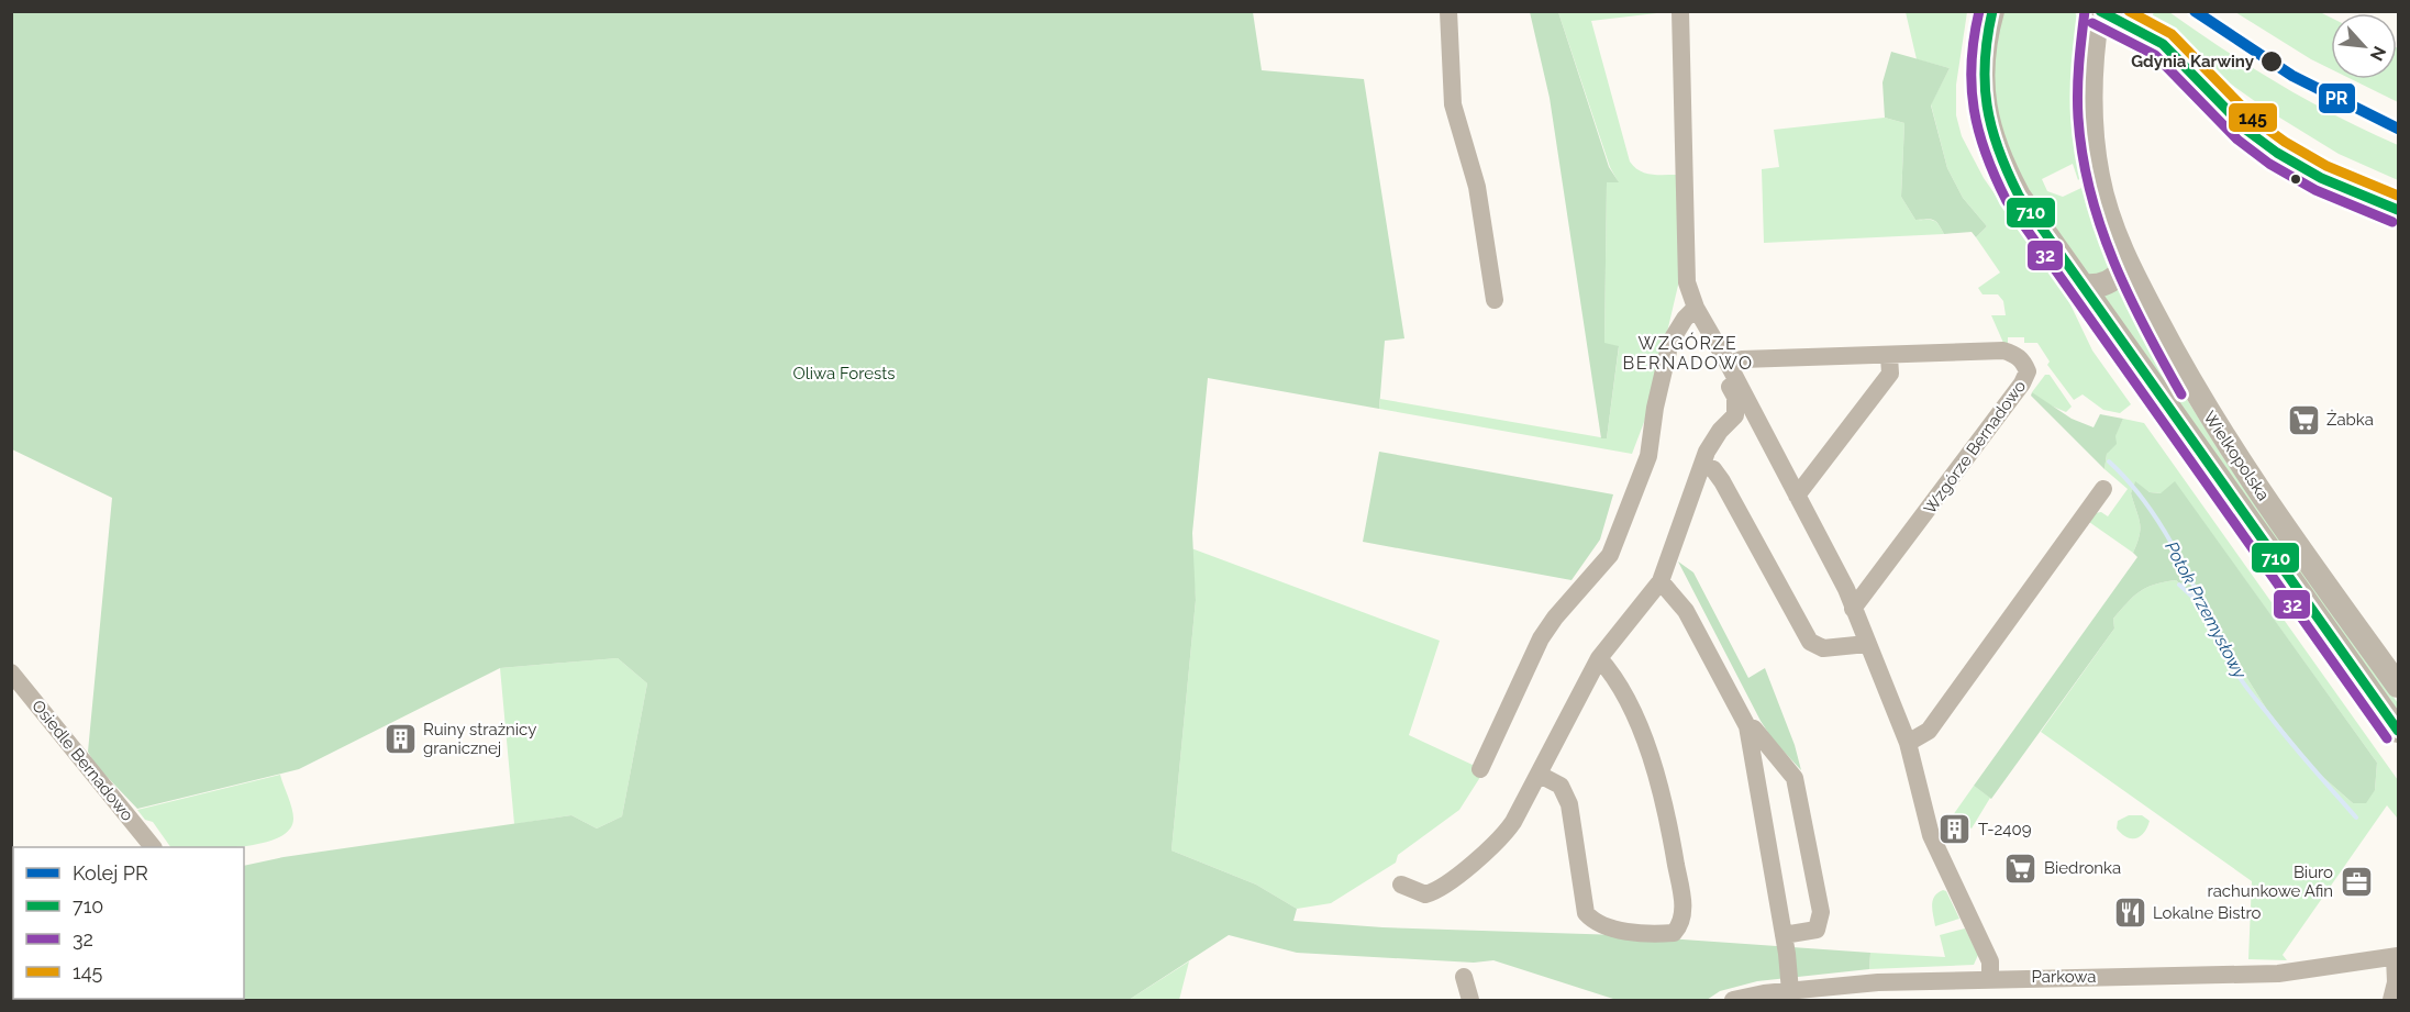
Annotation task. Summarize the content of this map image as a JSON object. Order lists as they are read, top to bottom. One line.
{"streets":{"main road":["Wielkopolska"],"street":["Wzgórze Bernadowo","Osiedle Bernadowo","Parkowa"]},"districts":["WZGÓRZE BERNADOWO"],"water":["Potok Przemysłowy"],"parks":["Oliwa Forests"],"places":{"other":["Gdynia Karwiny"],"supermarket":["Żabka","Biedronka"],"building":["Ruiny strażnicy granicznej","T-2409"],"office":["Biuro rachunkowe Afin"],"restaurant":["Lokalne Bistro"]},"lines":["rail line PR","transit line 710","transit line 32","transit line 145"],"legend":["Kolej PR","710","32","145"],"north":"bottom right"}
